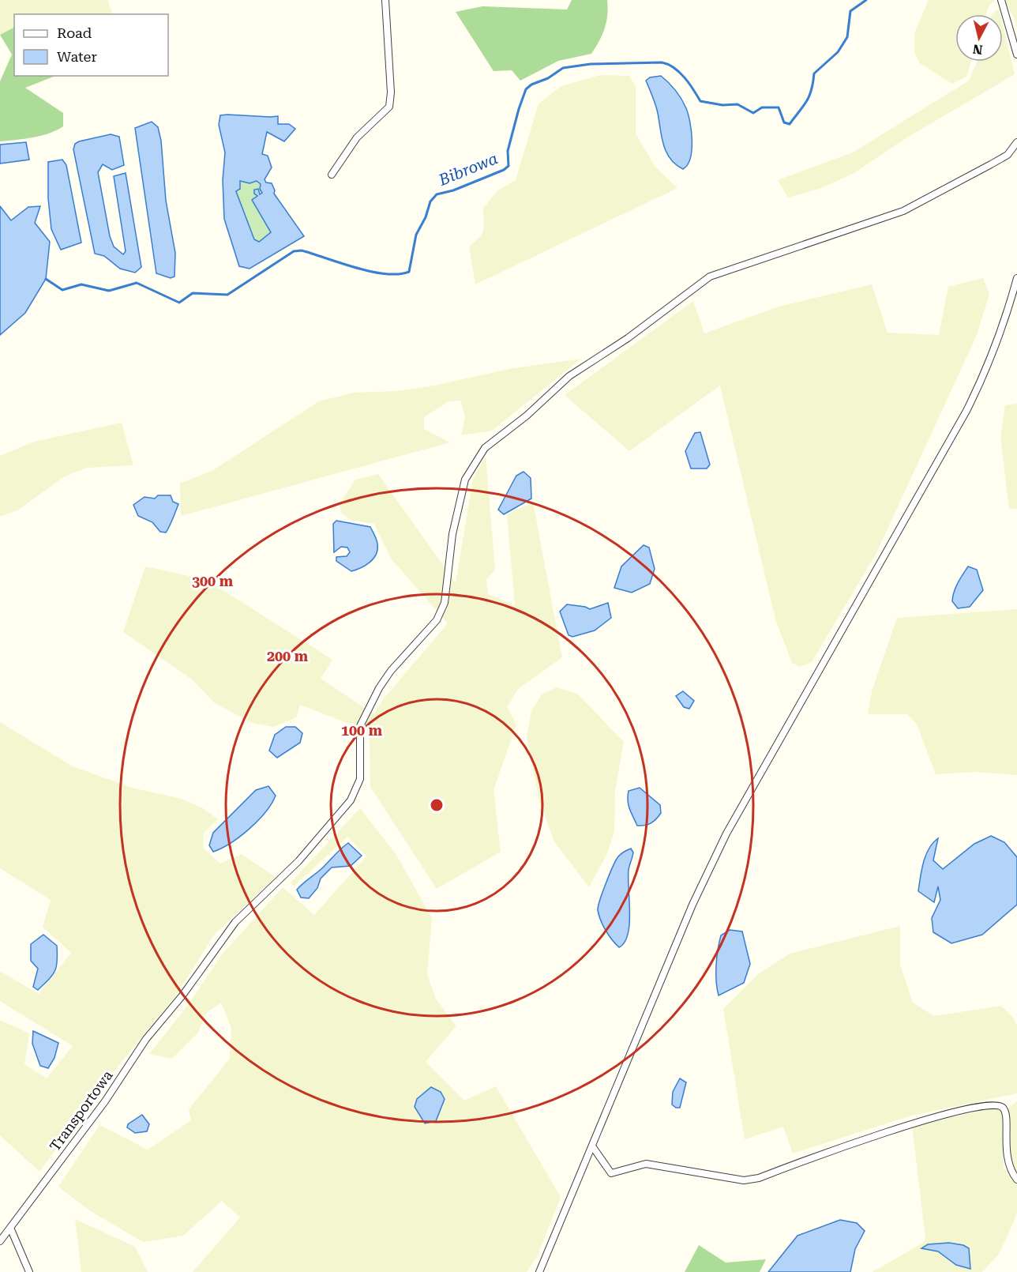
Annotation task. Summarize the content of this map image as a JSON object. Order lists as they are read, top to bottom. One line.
{"streets":{"street":["Transportowa"]},"water":["Bibrowa"],"legend":["Road","Water"],"north":"bottom","rings":["300 m","200 m","100 m"]}
